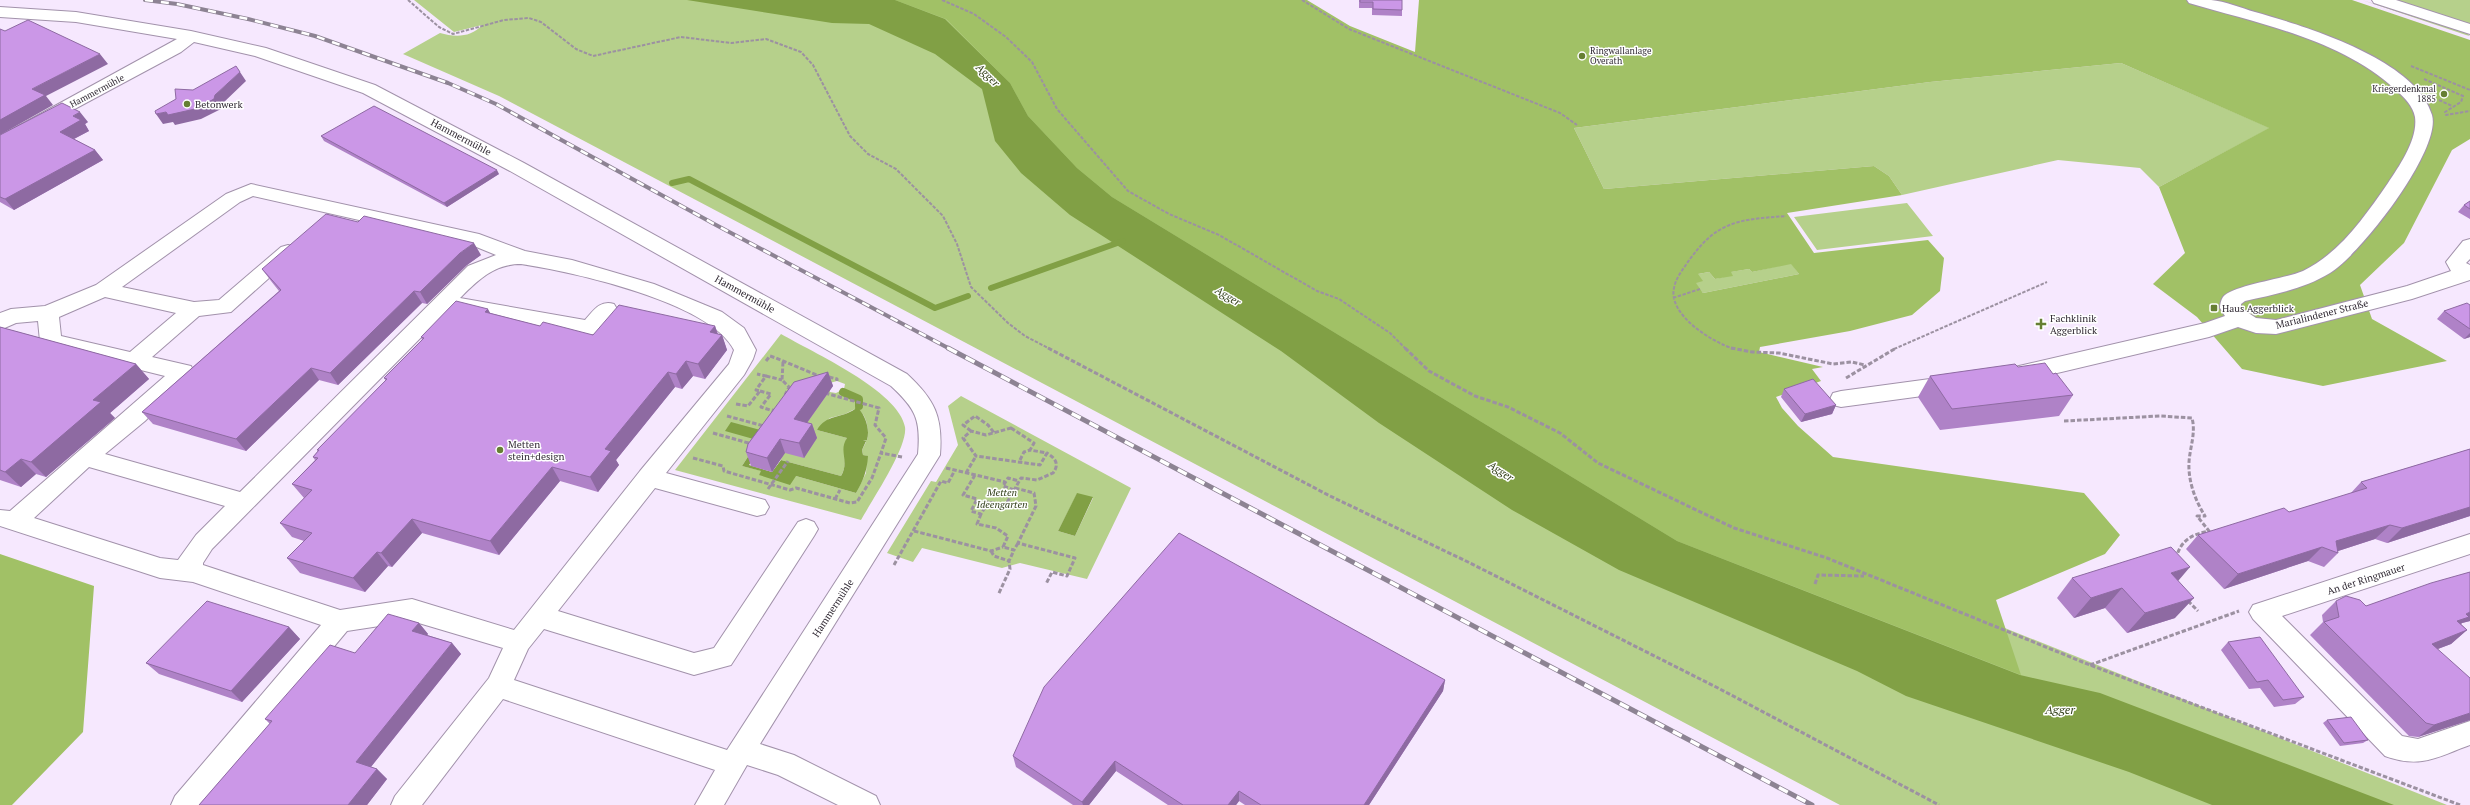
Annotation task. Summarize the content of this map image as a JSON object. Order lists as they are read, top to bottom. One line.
{"streets":{"street":["Hammermühle","Marialindener Straße","An der Ringmauer"]},"water":["Agger"],"parks":["Metten Ideengarten","Agger"],"places":{"other":["Ringwallanlage Overath","Kriegerdenkmal 1885","Betonwerk","Metten stein+design"],"transit":["Haus Aggerblick"],"health":["Fachklinik Aggerblick"]}}
